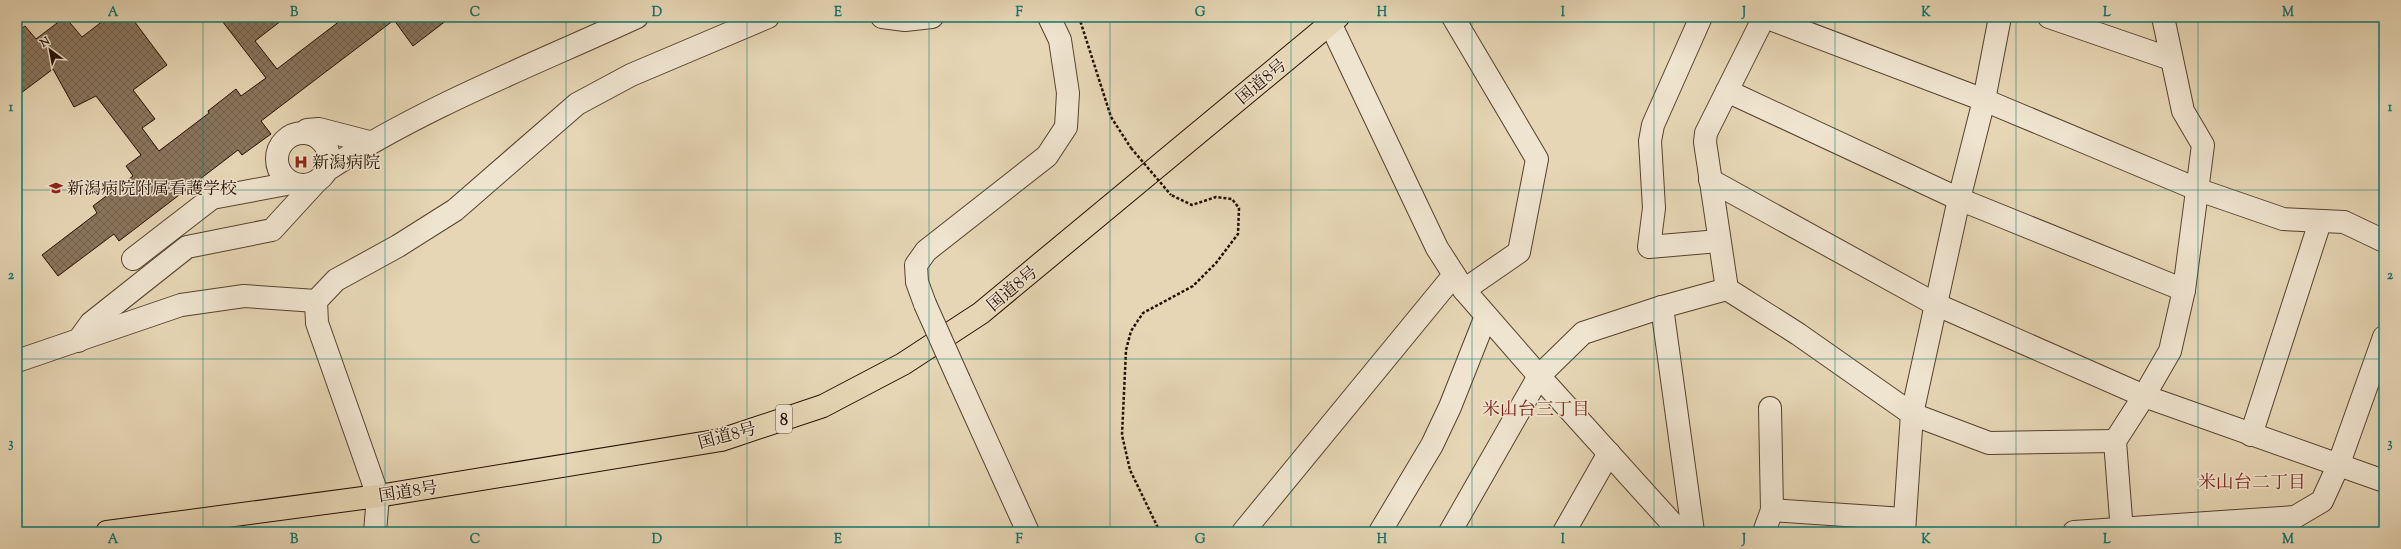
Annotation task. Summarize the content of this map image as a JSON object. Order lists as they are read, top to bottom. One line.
{"streets":{"highway":["国道8号","8"]},"districts":["米山台三丁目","米山台二丁目"],"places":{"hospital":["新潟病院"],"school or university":["新潟病院附属看護学校"]},"north":"top left","grid":{"columns":["A","B","C","D","E","F","G","H","I","J","K","L","M"],"rows":["1","2","3"]}}
